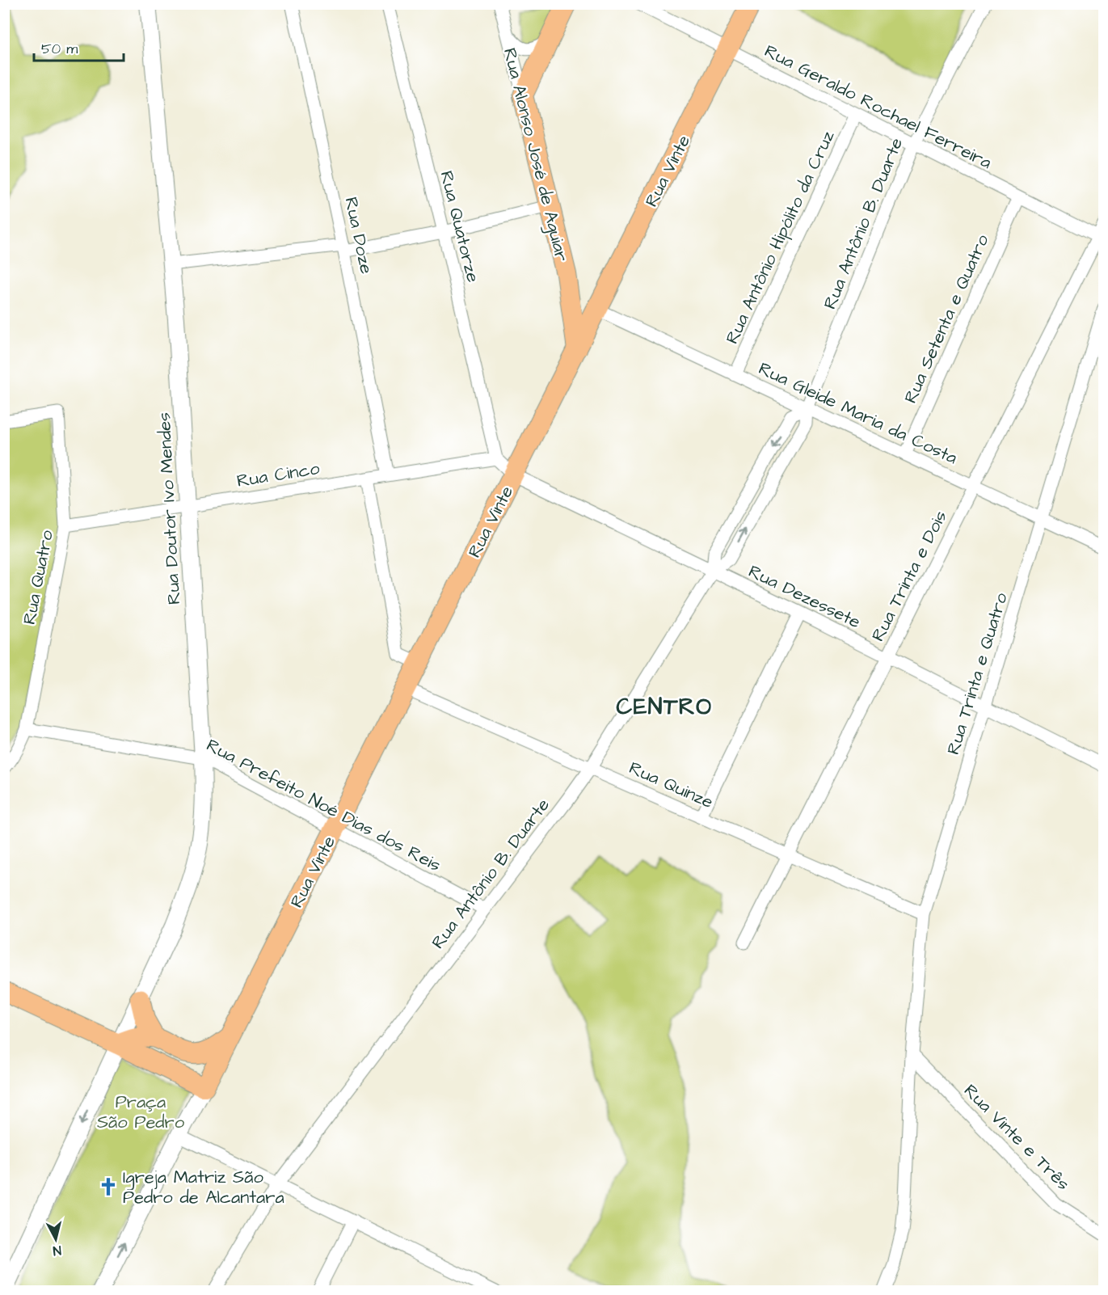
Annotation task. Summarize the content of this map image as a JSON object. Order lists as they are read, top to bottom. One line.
{"streets":{"main road":["Rua Alonso José de Aguiar","Rua Vinte"],"street":["Rua Geraldo Rochael Ferreira","Rua Antônio B. Duarte","Rua Quatorze","Rua Doze","Rua Antônio Hipólito da Cruz","Rua Setenta e Quatro","Rua Gleide Maria da Costa","Rua Cinco","Rua Doutor Ivo Mendes","Rua Trinta e Dois","Rua Quatro","Rua Dezessete","Rua Trinta e Quatro","Rua Quinze","Rua Prefeito Noé Dias dos Reis","Rua Vinte e Três"]},"crossings":[["Rua Geraldo Rochael Ferreira","Rua Vinte"],["Rua Geraldo Rochael Ferreira","Rua Antônio B. Duarte"],["Rua Geraldo Rochael Ferreira","Rua Antônio Hipólito da Cruz"],["Rua Geraldo Rochael Ferreira","Rua Setenta e Quatro"],["Rua Geraldo Rochael Ferreira","Rua Trinta e Dois"],["Rua Vinte","Rua Gleide Maria da Costa"],["Rua Vinte","Rua Dezessete"],["Rua Vinte","Rua Quinze"],["Rua Vinte","Rua Prefeito Noé Dias dos Reis"],["Rua Antônio B. Duarte","Rua Gleide Maria da Costa"],["Rua Antônio B. Duarte","Rua Dezessete"],["Rua Antônio B. Duarte","Rua Quinze"],["Rua Antônio B. Duarte","Rua Prefeito Noé Dias dos Reis"],["Rua Quatorze","Rua Cinco"],["Rua Quatorze","Rua Dezessete"],["Rua Doze","Rua Cinco"],["Rua Antônio Hipólito da Cruz","Rua Gleide Maria da Costa"],["Rua Setenta e Quatro","Rua Gleide Maria da Costa"],["Rua Gleide Maria da Costa","Rua Trinta e Dois"],["Rua Gleide Maria da Costa","Rua Trinta e Quatro"],["Rua Cinco","Rua Doutor Ivo Mendes"],["Rua Cinco","Rua Quatro"],["Rua Cinco","Rua Dezessete"],["Rua Doutor Ivo Mendes","Rua Prefeito Noé Dias dos Reis"],["Rua Trinta e Dois","Rua Dezessete"],["Rua Trinta e Dois","Rua Quinze"],["Rua Quatro","Rua Prefeito Noé Dias dos Reis"],["Rua Dezessete","Rua Trinta e Quatro"],["Rua Trinta e Quatro","Rua Quinze"],["Rua Trinta e Quatro","Rua Vinte e Três"]],"districts":["CENTRO"],"parks":["Praça São Pedro"],"places":{"church":["Igreja Matriz São Pedro de Alcantara"]},"scale_bar":"50 m","north":"bottom"}
